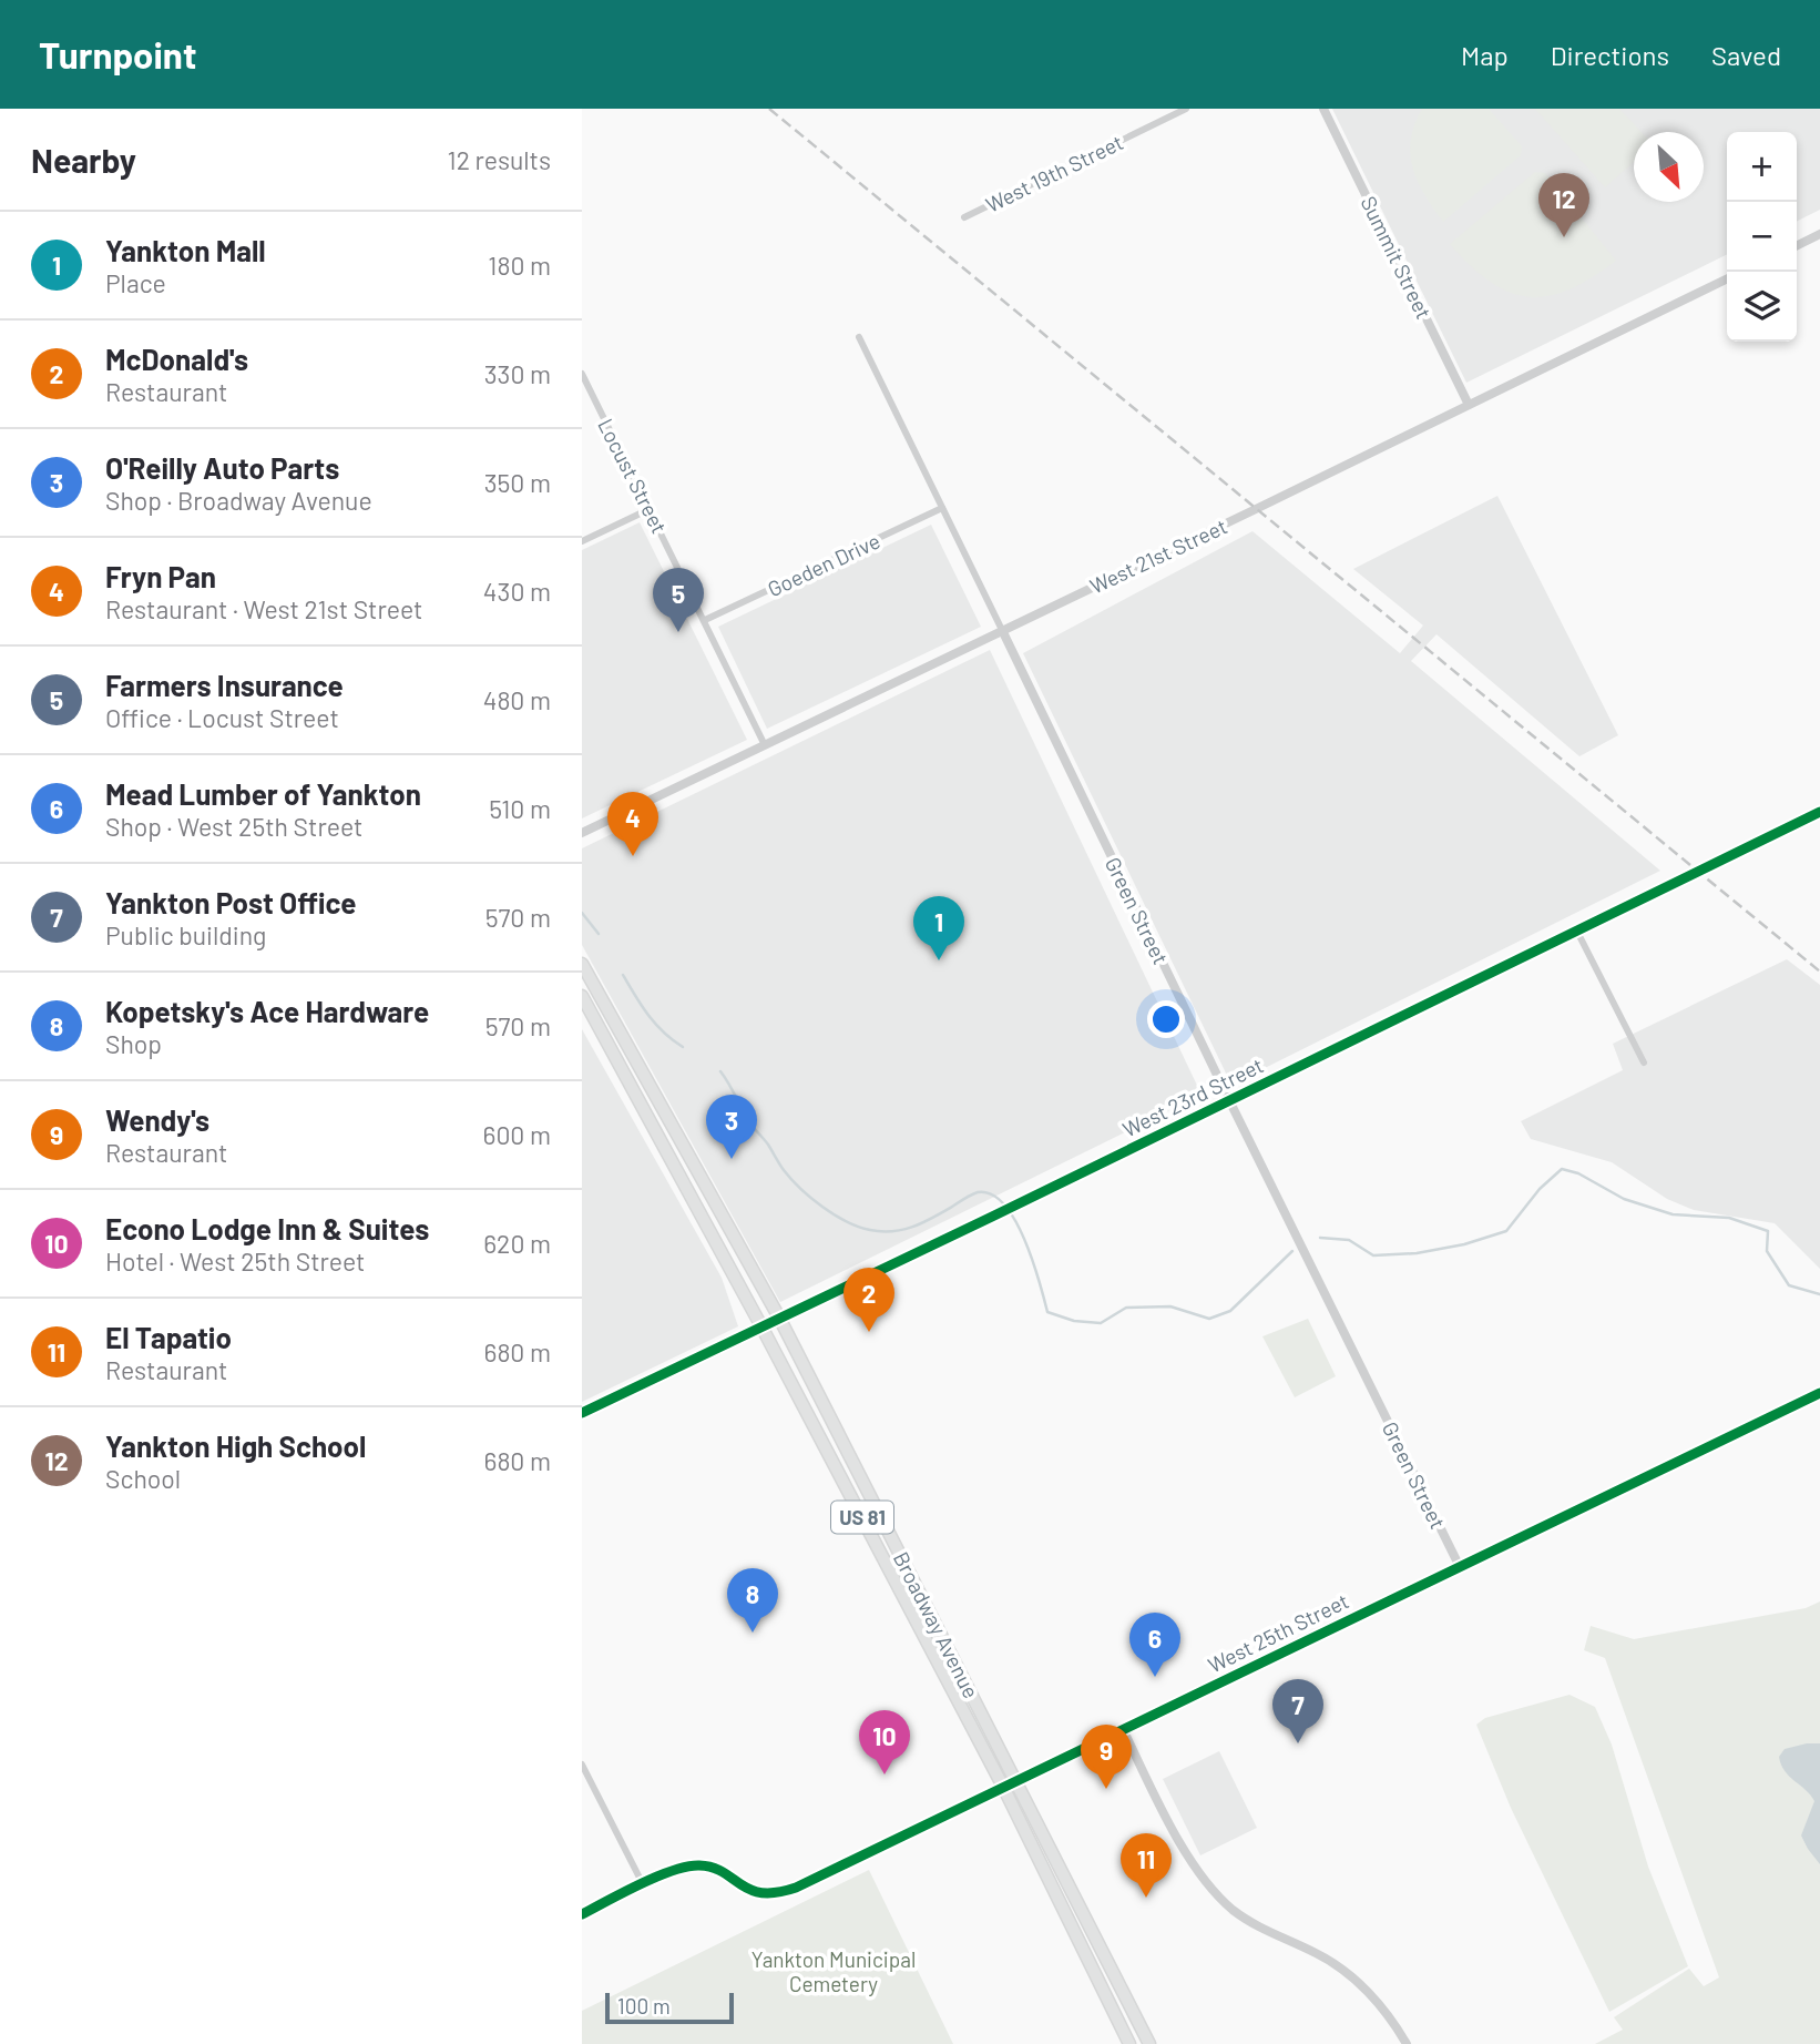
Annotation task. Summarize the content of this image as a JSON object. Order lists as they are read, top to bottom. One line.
{"streets":{"highway":["US 81","Broadway Avenue"],"street":["West 19th Street","Summit Street","Locust Street","West 21st Street","Goeden Drive","Green Street","West 23rd Street","West 25th Street"]},"crossings":[["Summit Street","West 21st Street"],["Locust Street","West 21st Street"],["Locust Street","Goeden Drive"],["West 21st Street","Green Street"],["Goeden Drive","Green Street"],["Green Street","West 23rd Street"],["Green Street","West 25th Street"],["West 23rd Street","Broadway Avenue"],["Broadway Avenue","West 25th Street"]],"parks":["Yankton Municipal Cemetery"],"scale_bar":"100 m","north":"bottom right","page":{"header":"Turnpoint","nav":["Map","Directions","Saved"],"heading":["Nearby","12 results"],"map_buttons":["+","−"],"pins":["12","5","4","1","3","2","8","6","7","10","9","11"],"list":[{"mark":"1","name":"Yankton Mall","note":"Place","value":"180 m"},{"mark":"2","name":"McDonald's","note":"Restaurant","value":"330 m"},{"mark":"3","name":"O'Reilly Auto Parts","note":"Shop · Broadway Avenue","value":"350 m"},{"mark":"4","name":"Fryn Pan","note":"Restaurant · West 21st Street","value":"430 m"},{"mark":"5","name":"Farmers Insurance","note":"Office · Locust Street","value":"480 m"},{"mark":"6","name":"Mead Lumber of Yankton","note":"Shop · West 25th Street","value":"510 m"},{"mark":"7","name":"Yankton Post Office","note":"Public building","value":"570 m"},{"mark":"8","name":"Kopetsky's Ace Hardware","note":"Shop","value":"570 m"},{"mark":"9","name":"Wendy's","note":"Restaurant","value":"600 m"},{"mark":"10","name":"Econo Lodge Inn & Suites","note":"Hotel · West 25th Street","value":"620 m"},{"mark":"11","name":"El Tapatio","note":"Restaurant","value":"680 m"},{"mark":"12","name":"Yankton High School","note":"School","value":"680 m"}],"scale":"100 m"}}
